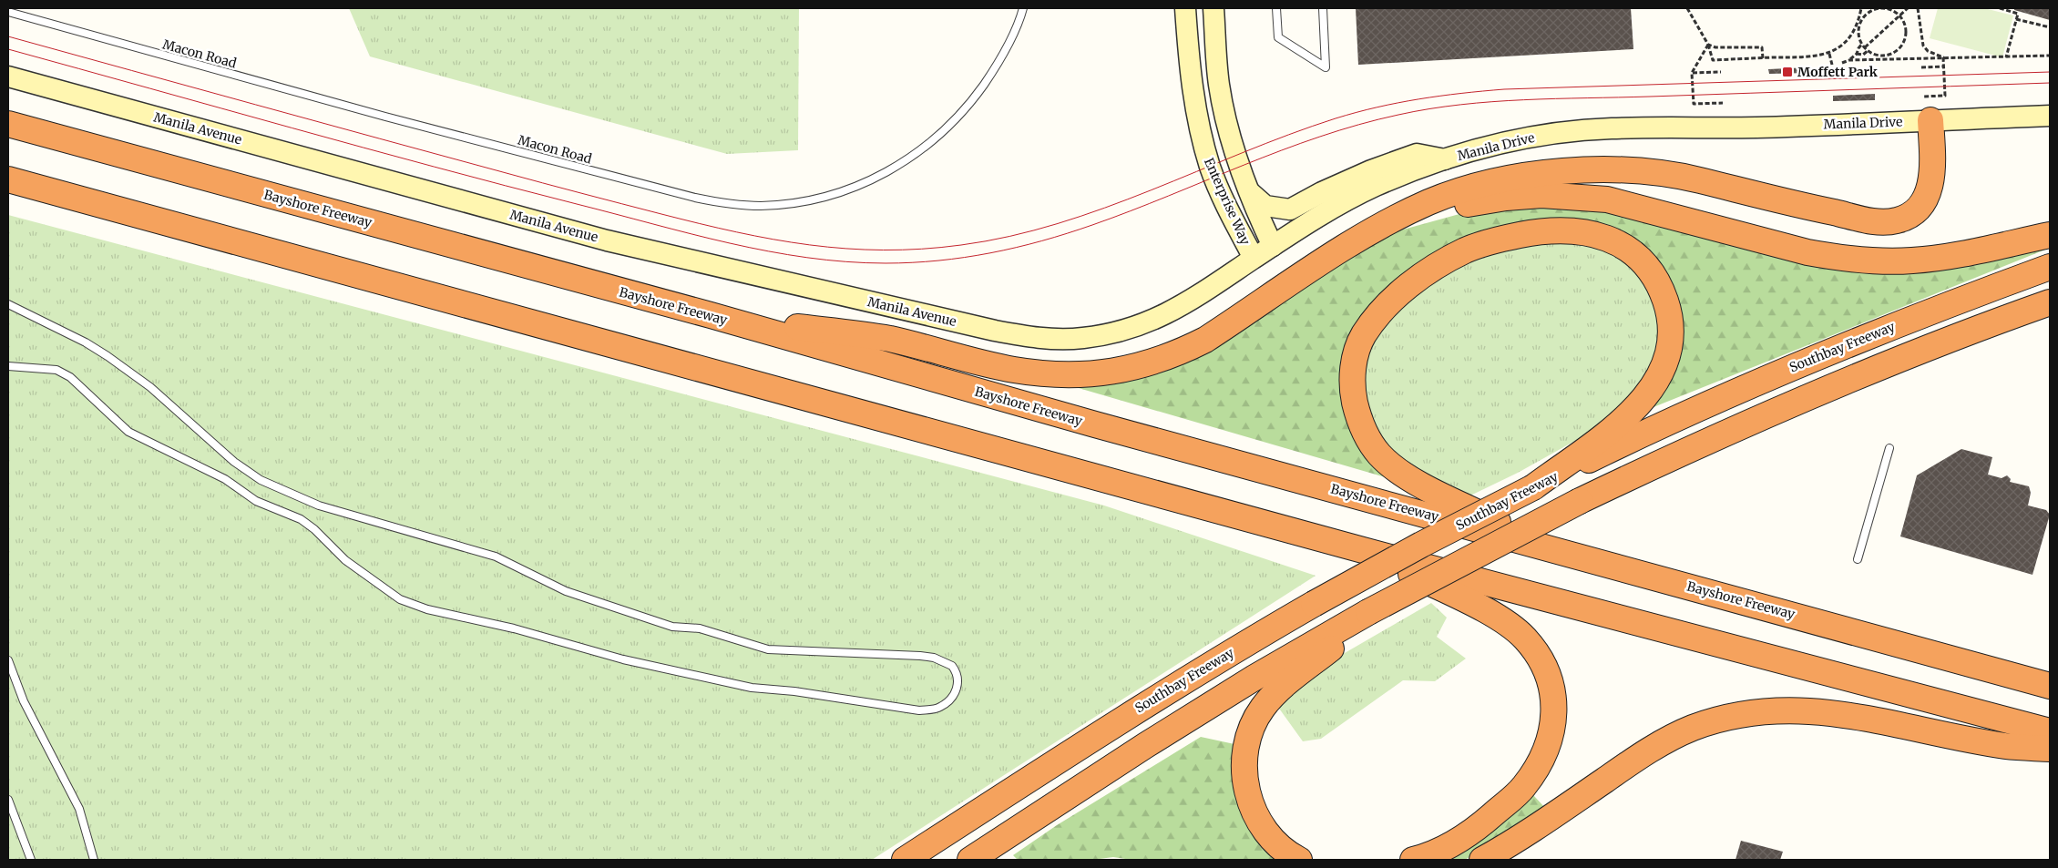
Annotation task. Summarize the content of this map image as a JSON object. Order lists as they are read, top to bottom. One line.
{"streets":{"highway":["Bayshore Freeway","Southbay Freeway"],"main road":["Manila Drive","Manila Avenue","Enterprise Way"],"lane":["Macon Road"]},"crossings":[["Manila Drive","Manila Avenue"],["Manila Drive","Enterprise Way"]],"places":{"transit":["Moffett Park"]}}
